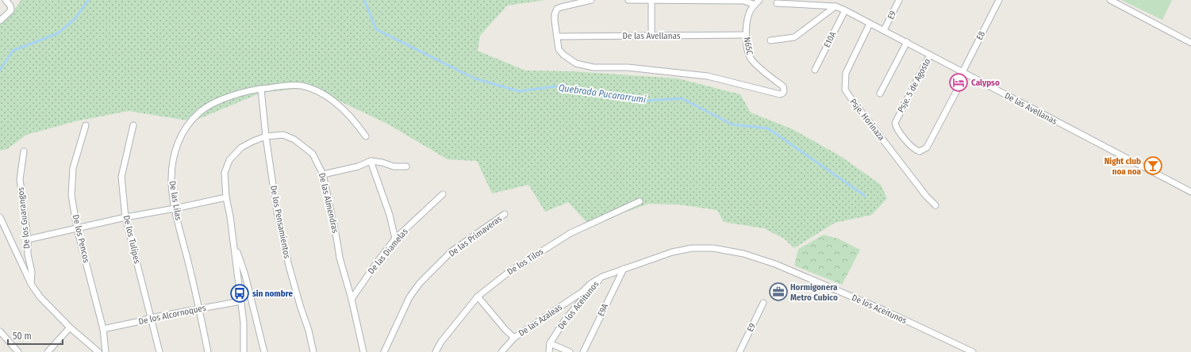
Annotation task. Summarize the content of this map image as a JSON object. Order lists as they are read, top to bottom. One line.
{"streets":{"street":["E9","De las Avellanas","E8","E10A","N65C","Psje. 5 de Agosto","Psje. Horinaza","De las Lilas","De las Almendras","De los Guarangos","De los Pensamientos","De las Primaveras","De los Pencos","De los Tulipes","De las Diamelas","De los Tilos","De los Aceitunos","E9A","De los Alcornoques","De las Azaleas"]},"crossings":[["E9","De las Avellanas"],["De las Avellanas","E8"],["De las Avellanas","E10A"],["De las Avellanas","N65C"],["De las Avellanas","Psje. 5 de Agosto"],["De las Avellanas","Psje. Horinaza"],["E8","Psje. 5 de Agosto"],["De las Lilas","De los Pensamientos"],["De las Lilas","De los Alcornoques"],["De las Almendras","De los Pensamientos"],["De las Almendras","De las Diamelas"],["De las Almendras","De los Alcornoques"],["De los Pencos","De los Alcornoques"],["De los Tulipes","De los Alcornoques"],["De los Aceitunos","E9A"],["De los Aceitunos","De las Azaleas"]],"water":["Quebrada Pucararrumi"],"places":{"hotel":["Calypso"],"bar":["Night club noa noa"],"office":["Hormigonera Metro Cubico"],"bus stop":["sin nombre"]},"scale_bar":"50 m"}
